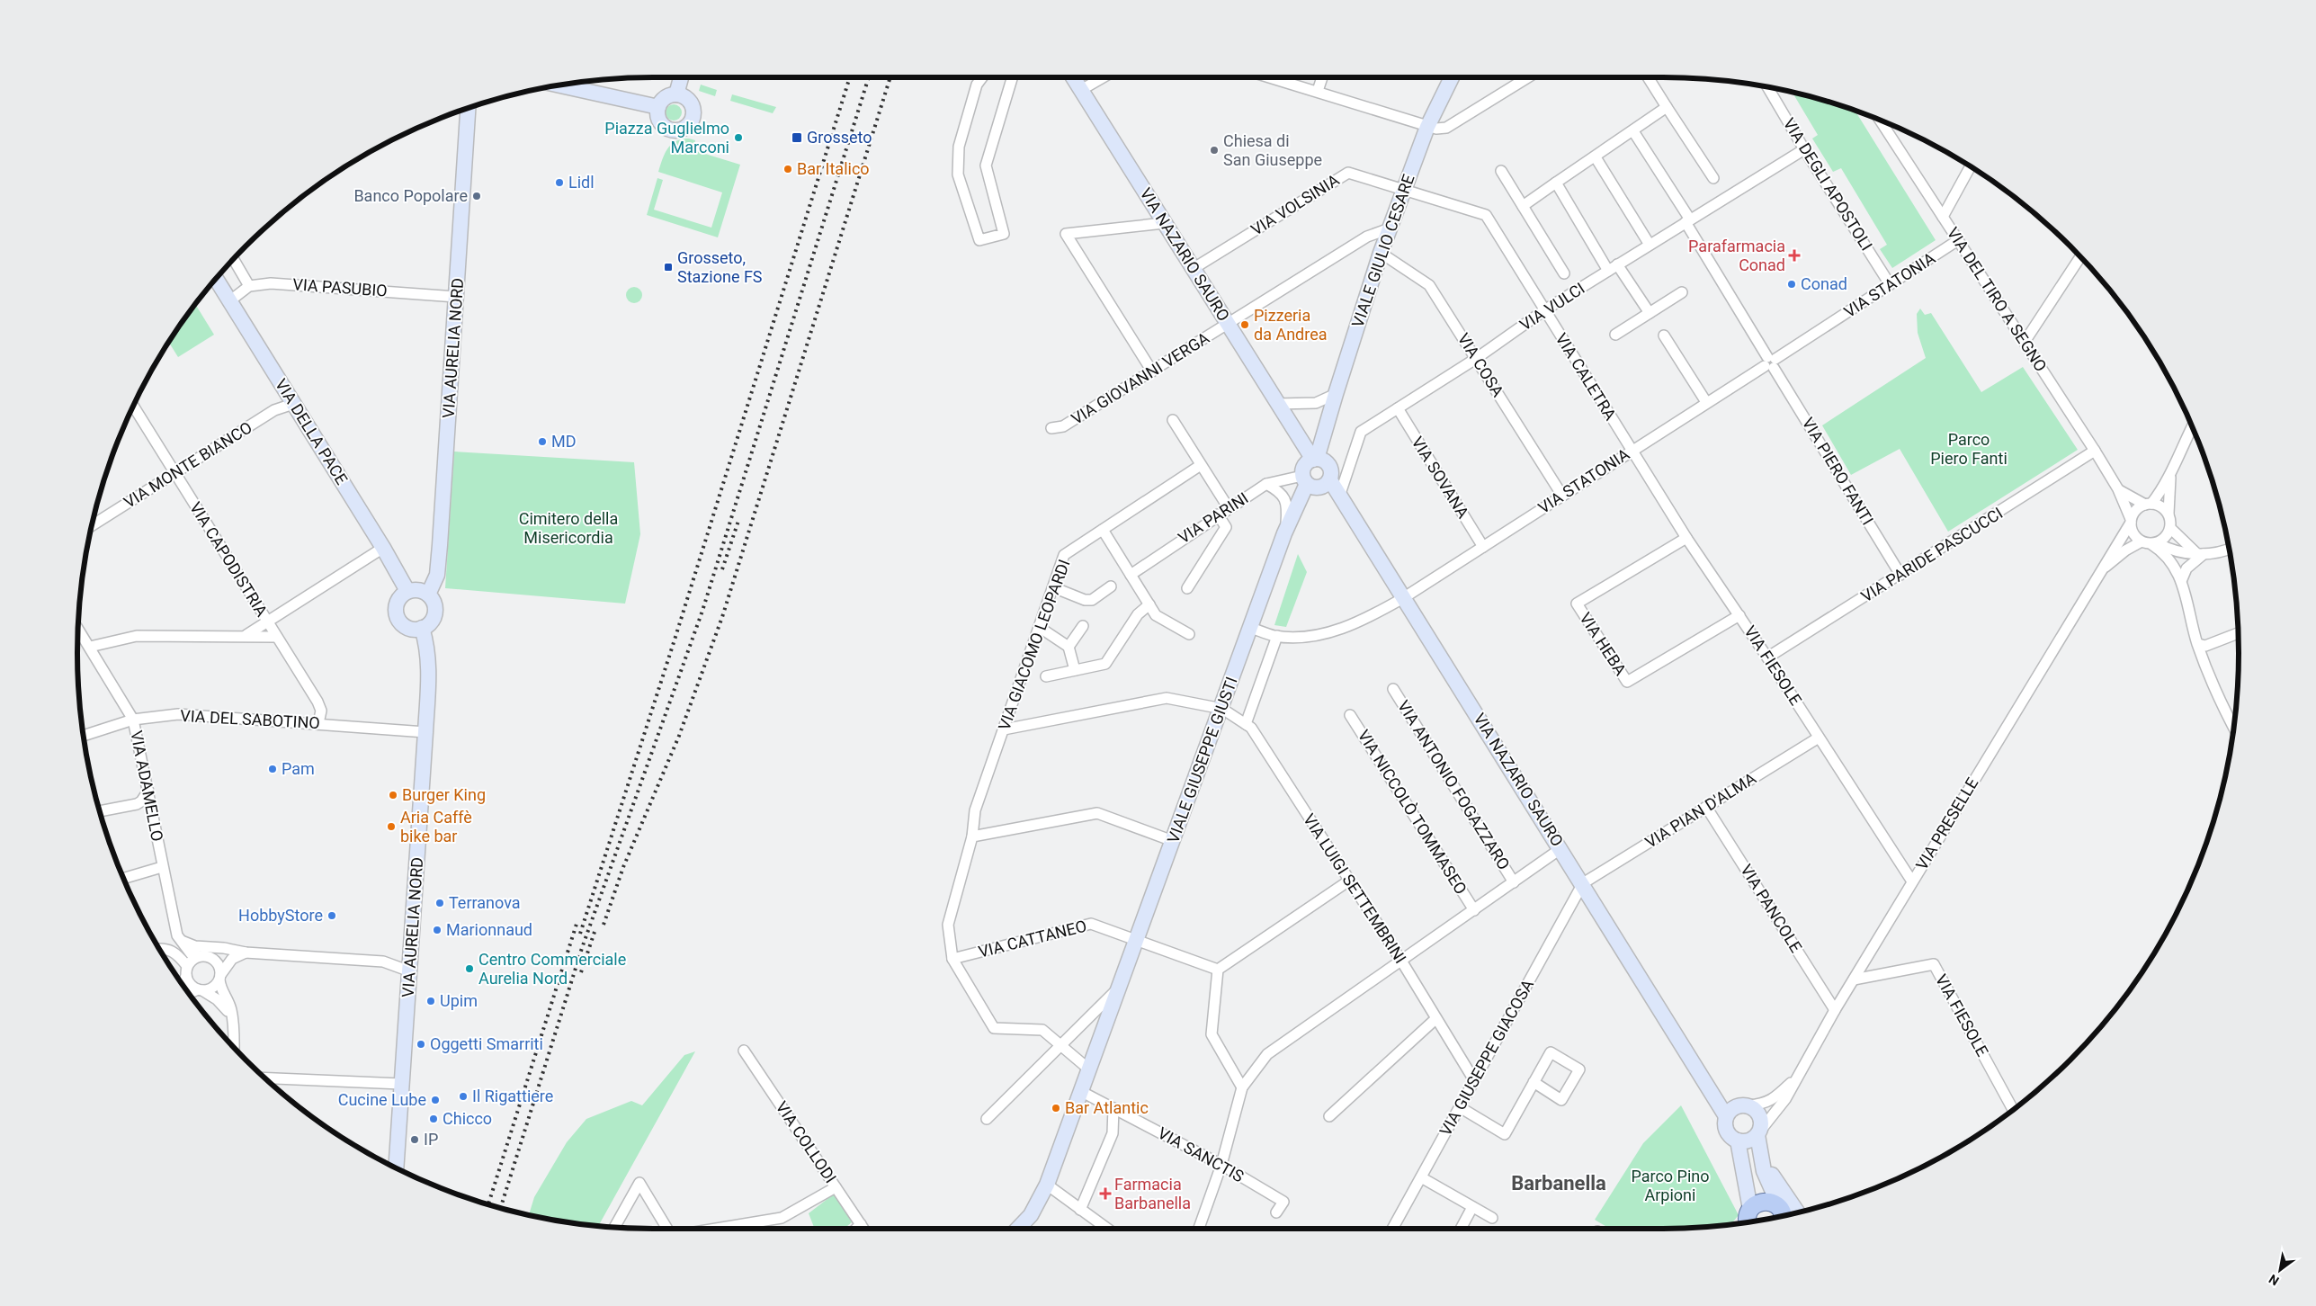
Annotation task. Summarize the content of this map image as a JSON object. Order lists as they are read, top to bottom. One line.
{"streets":{"main road":["VIALE GIULIO CESARE","VIA NAZARIO SAURO","VIA AURELIA NORD","VIA DELLA PACE","VIALE GIUSEPPE GIUSTI"],"street":["VIA DEGLI APOSTOLI","VIA VOLSINIA","VIA STATONIA","VIA PASUBIO","VIA DEL TIRO A SEGNO","VIA VULCI","VIA COSA","VIA CALETRA","VIA GIOVANNI VERGA","VIA MONTE BIANCO","VIA PIERO FANTI","VIA SOVANA","VIA PARINI","VIA PARIDE PASCUCCI","VIA CAPODISTRIA","VIA HEBA","VIA GIACOMO LEOPARDI","VIA FIESOLE","VIA DEL SABOTINO","VIA ANTONIO FOGAZZARO","VIA ADAMELLO","VIA PIAN D'ALMA","VIA NICCOLÒ TOMMASEO","VIA PRESELLE","VIA LUIGI SETTEMBRINI","VIA PANCOLE","VIA CATTANEO","VIA GIUSEPPE GIACOSA","VIA COLLODI","VIA SANCTIS"]},"crossings":[["VIA DEGLI APOSTOLI","VIA STATONIA"],["VIA DEGLI APOSTOLI","VIA VULCI"],["VIA VOLSINIA","VIALE GIULIO CESARE"],["VIA VOLSINIA","VIA NAZARIO SAURO"],["VIA VOLSINIA","VIA CALETRA"],["VIALE GIULIO CESARE","VIA NAZARIO SAURO"],["VIALE GIULIO CESARE","VIA COSA"],["VIALE GIULIO CESARE","VIA CALETRA"],["VIALE GIULIO CESARE","VIA GIOVANNI VERGA"],["VIALE GIULIO CESARE","VIA PARINI"],["VIALE GIULIO CESARE","VIALE GIUSEPPE GIUSTI"],["VIA NAZARIO SAURO","VIA STATONIA"],["VIA NAZARIO SAURO","VIA VULCI"],["VIA NAZARIO SAURO","VIA GIOVANNI VERGA"],["VIA NAZARIO SAURO","VIA PARINI"],["VIA NAZARIO SAURO","VIALE GIUSEPPE GIUSTI"],["VIA NAZARIO SAURO","VIA PIAN D'ALMA"],["VIA NAZARIO SAURO","VIA GIUSEPPE GIACOSA"],["VIA STATONIA","VIA DEL TIRO A SEGNO"],["VIA STATONIA","VIA COSA"],["VIA STATONIA","VIA CALETRA"],["VIA STATONIA","VIA PIERO FANTI"],["VIA STATONIA","VIA SOVANA"],["VIA STATONIA","VIA FIESOLE"],["VIA STATONIA","VIALE GIUSEPPE GIUSTI"],["VIA PASUBIO","VIA AURELIA NORD"],["VIA DEL TIRO A SEGNO","VIA PARIDE PASCUCCI"],["VIA DEL TIRO A SEGNO","VIA PRESELLE"],["VIA VULCI","VIA COSA"],["VIA VULCI","VIA CALETRA"],["VIA VULCI","VIA PIERO FANTI"],["VIA VULCI","VIA SOVANA"],["VIA AURELIA NORD","VIA DELLA PACE"],["VIA AURELIA NORD","VIA DEL SABOTINO"],["VIA CALETRA","VIA FIESOLE"],["VIA DELLA PACE","VIA MONTE BIANCO"],["VIA MONTE BIANCO","VIA CAPODISTRIA"],["VIA PIERO FANTI","VIA PARIDE PASCUCCI"],["VIA PARINI","VIALE GIUSEPPE GIUSTI"],["VIA PARIDE PASCUCCI","VIA FIESOLE"],["VIA CAPODISTRIA","VIA DEL SABOTINO"],["VIA HEBA","VIA FIESOLE"],["VIA GIACOMO LEOPARDI","VIA CATTANEO"],["VIA FIESOLE","VIA PIAN D'ALMA"],["VIA FIESOLE","VIA PRESELLE"],["VIA DEL SABOTINO","VIA ADAMELLO"],["VIALE GIUSEPPE GIUSTI","VIA LUIGI SETTEMBRINI"],["VIALE GIUSEPPE GIUSTI","VIA CATTANEO"],["VIALE GIUSEPPE GIUSTI","VIA SANCTIS"],["VIA PIAN D'ALMA","VIA PANCOLE"],["VIA PIAN D'ALMA","VIA GIUSEPPE GIACOSA"],["VIA PRESELLE","VIA PANCOLE"],["VIA LUIGI SETTEMBRINI","VIA GIUSEPPE GIACOSA"]],"districts":["Barbanella"],"parks":["Parco Piero Fanti","Cimitero della Misericordia","Parco Pino Arpioni"],"places":{"other":["Piazza Guglielmo Marconi","Chiesa di San Giuseppe","Bar Italico","Lidl","Banco Popolare","Conad","Pizzeria da Andrea","MD","Pam","Burger King","Aria Caffè bike bar","Terranova","HobbyStore","Marionnaud","Centro Commerciale Aurelia Nord","Upim","Oggetti Smarriti","Il Rigattiere","Cucine Lube","Bar Atlantic","Chicco","IP"],"transit":["Grosseto","Grosseto, Stazione FS"],"health":["Parafarmacia Conad","Farmacia Barbanella"]},"north":"bottom left"}
